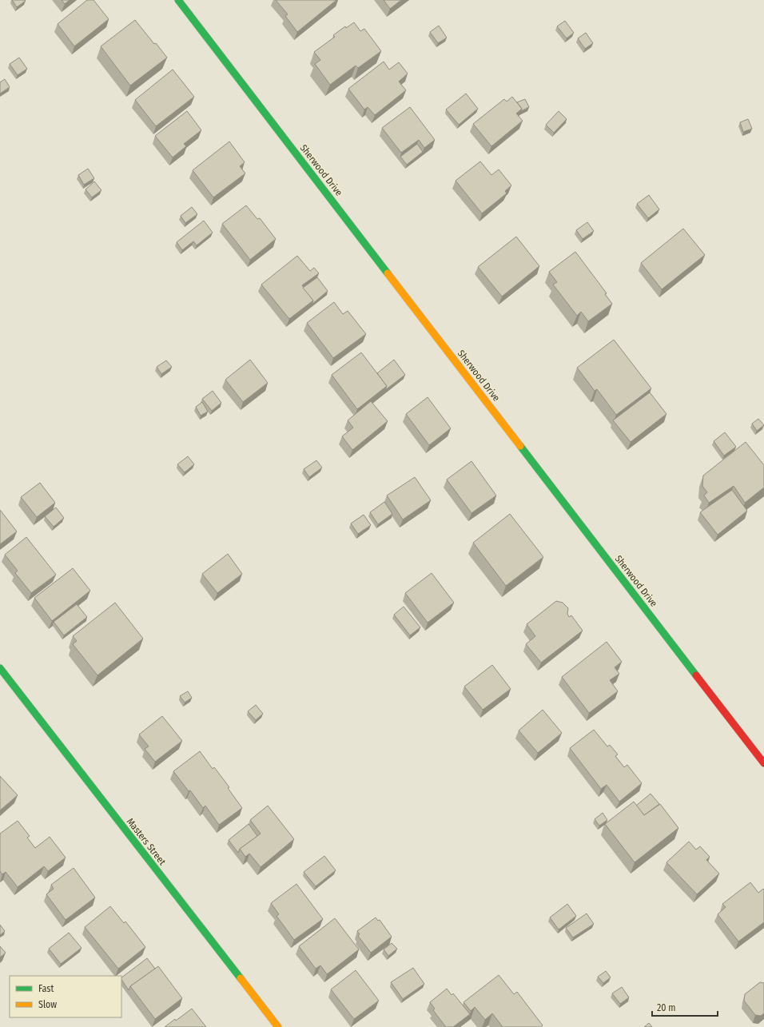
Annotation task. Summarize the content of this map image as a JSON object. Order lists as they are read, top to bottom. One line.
{"streets":{"street":["Sherwood Drive","Masters Street"]},"legend":["Fast","Slow"],"scale_bar":"20 m"}
